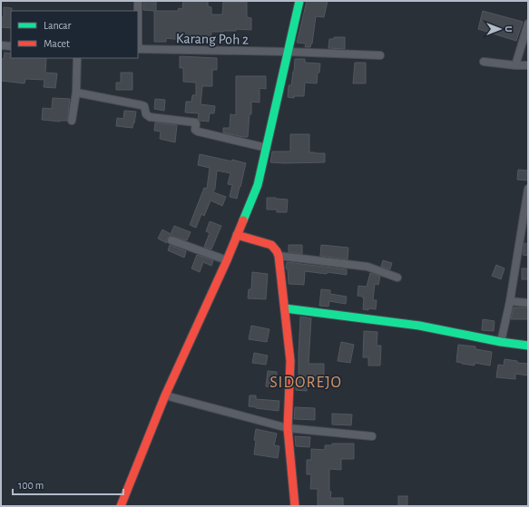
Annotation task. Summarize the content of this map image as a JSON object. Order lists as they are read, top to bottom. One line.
{"streets":{"street":["Karang Poh 2"]},"districts":["SIDOREJO"],"legend":["Lancar","Macet"],"scale_bar":"100 m","north":"right"}
